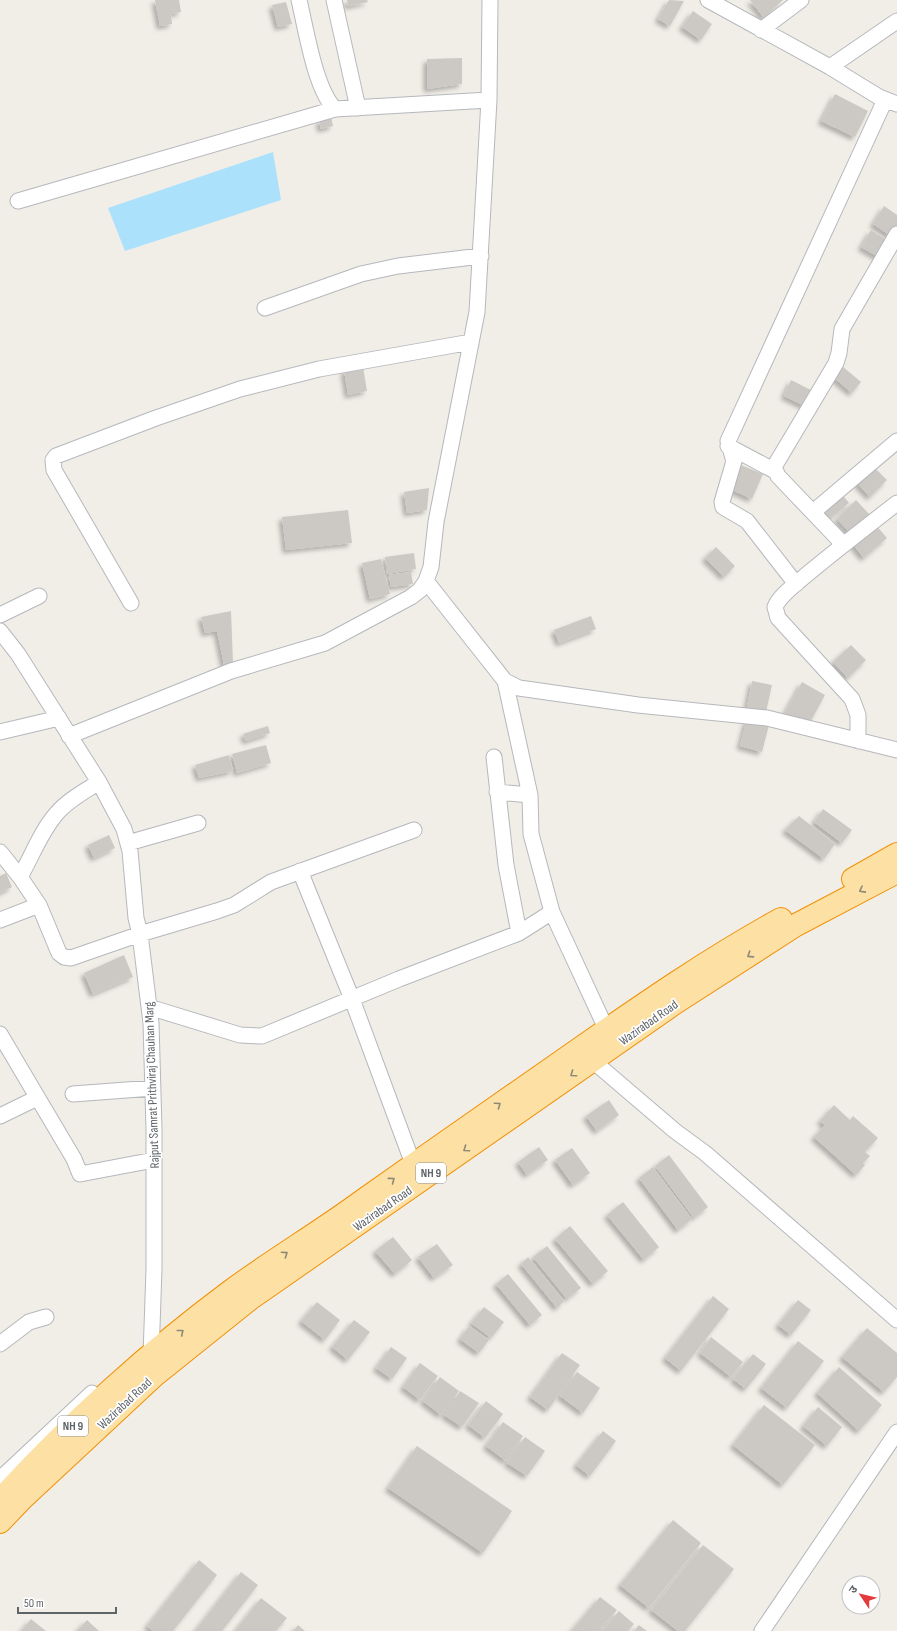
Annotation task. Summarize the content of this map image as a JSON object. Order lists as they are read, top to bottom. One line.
{"streets":{"highway":["Wazirabad Road","NH 9"],"street":["Rajput Samrat Prithviraj Chauhan Marg"]},"crossings":[["Wazirabad Road","Rajput Samrat Prithviraj Chauhan Marg"]],"scale_bar":"50 m","north":"top left"}
